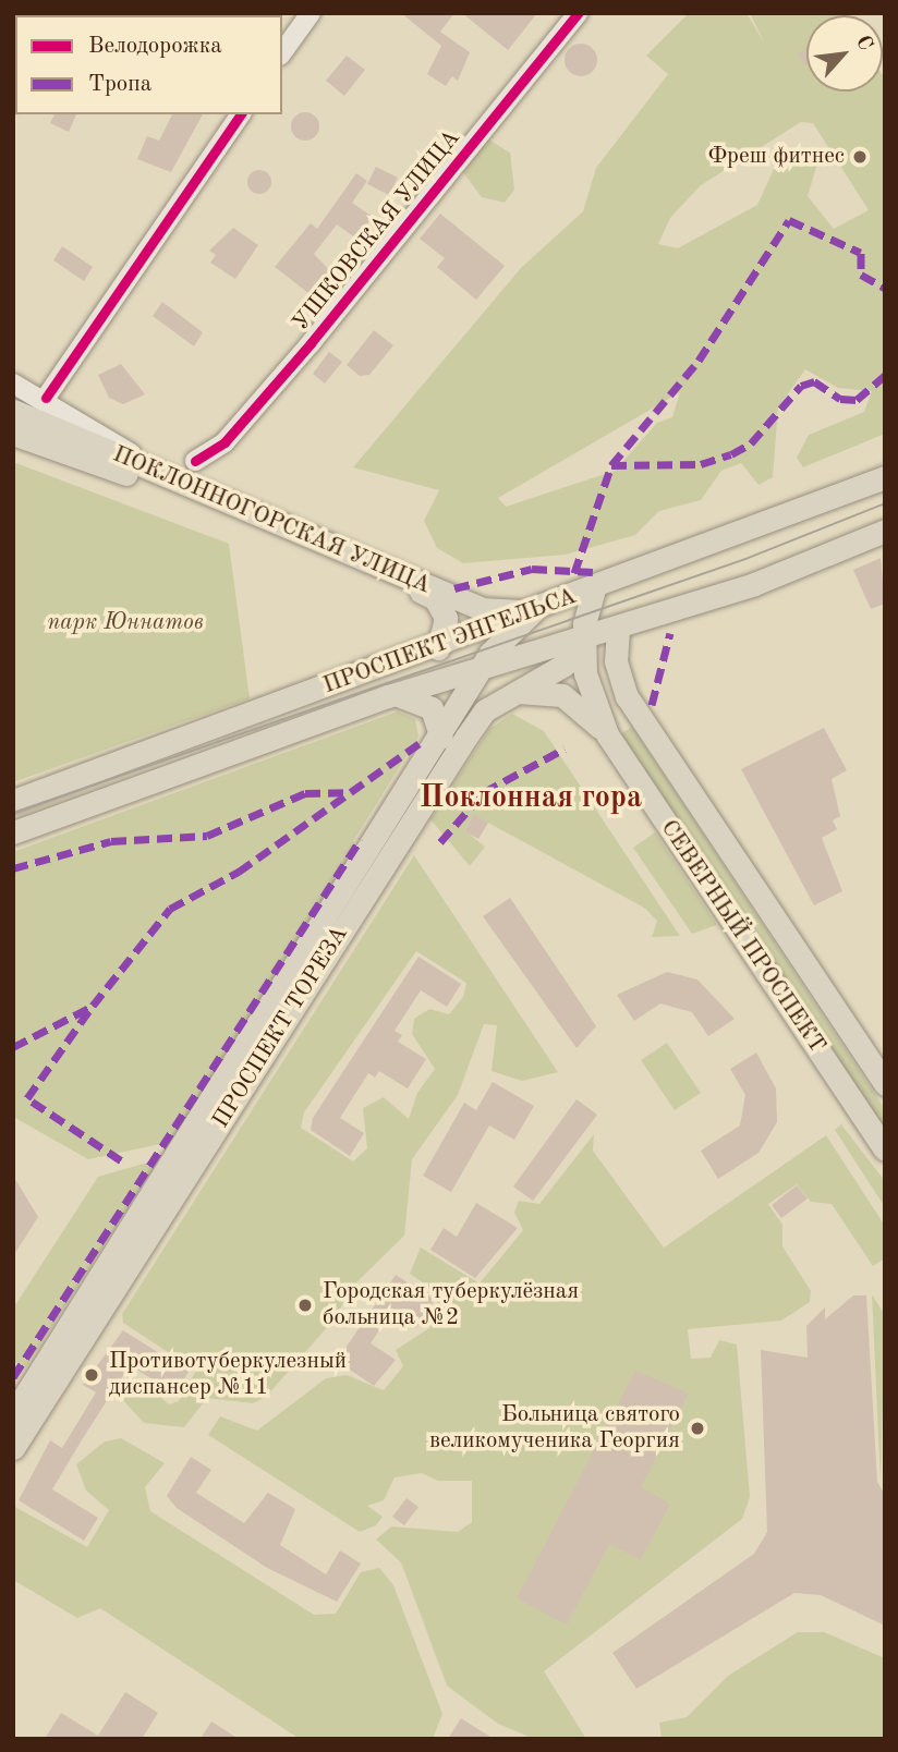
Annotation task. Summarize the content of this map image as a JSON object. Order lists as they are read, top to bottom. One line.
{"streets":{"main road":["ПОКЛОННОГОРСКАЯ УЛИЦА","ПРОСПЕКТ ЭНГЕЛЬСА","СЕВЕРНЫЙ ПРОСПЕКТ","ПРОСПЕКТ ТОРЕЗА"],"street":["УШКОВСКАЯ УЛИЦА"]},"crossings":[["ПОКЛОННОГОРСКАЯ УЛИЦА","ПРОСПЕКТ ЭНГЕЛЬСА"],["ПОКЛОННОГОРСКАЯ УЛИЦА","ПРОСПЕКТ ТОРЕЗА"],["ПРОСПЕКТ ЭНГЕЛЬСА","СЕВЕРНЫЙ ПРОСПЕКТ"],["ПРОСПЕКТ ЭНГЕЛЬСА","ПРОСПЕКТ ТОРЕЗА"],["СЕВЕРНЫЙ ПРОСПЕКТ","ПРОСПЕКТ ТОРЕЗА"]],"districts":["Поклонная гора"],"parks":["парк Юннатов"],"places":["Фреш фитнес","Городская туберкулёзная больница №2","Противотуберкулезный диспансер №11","Больница святого великомученика Георгия"],"legend":["Велодорожка","Тропа"],"north":"top right"}
